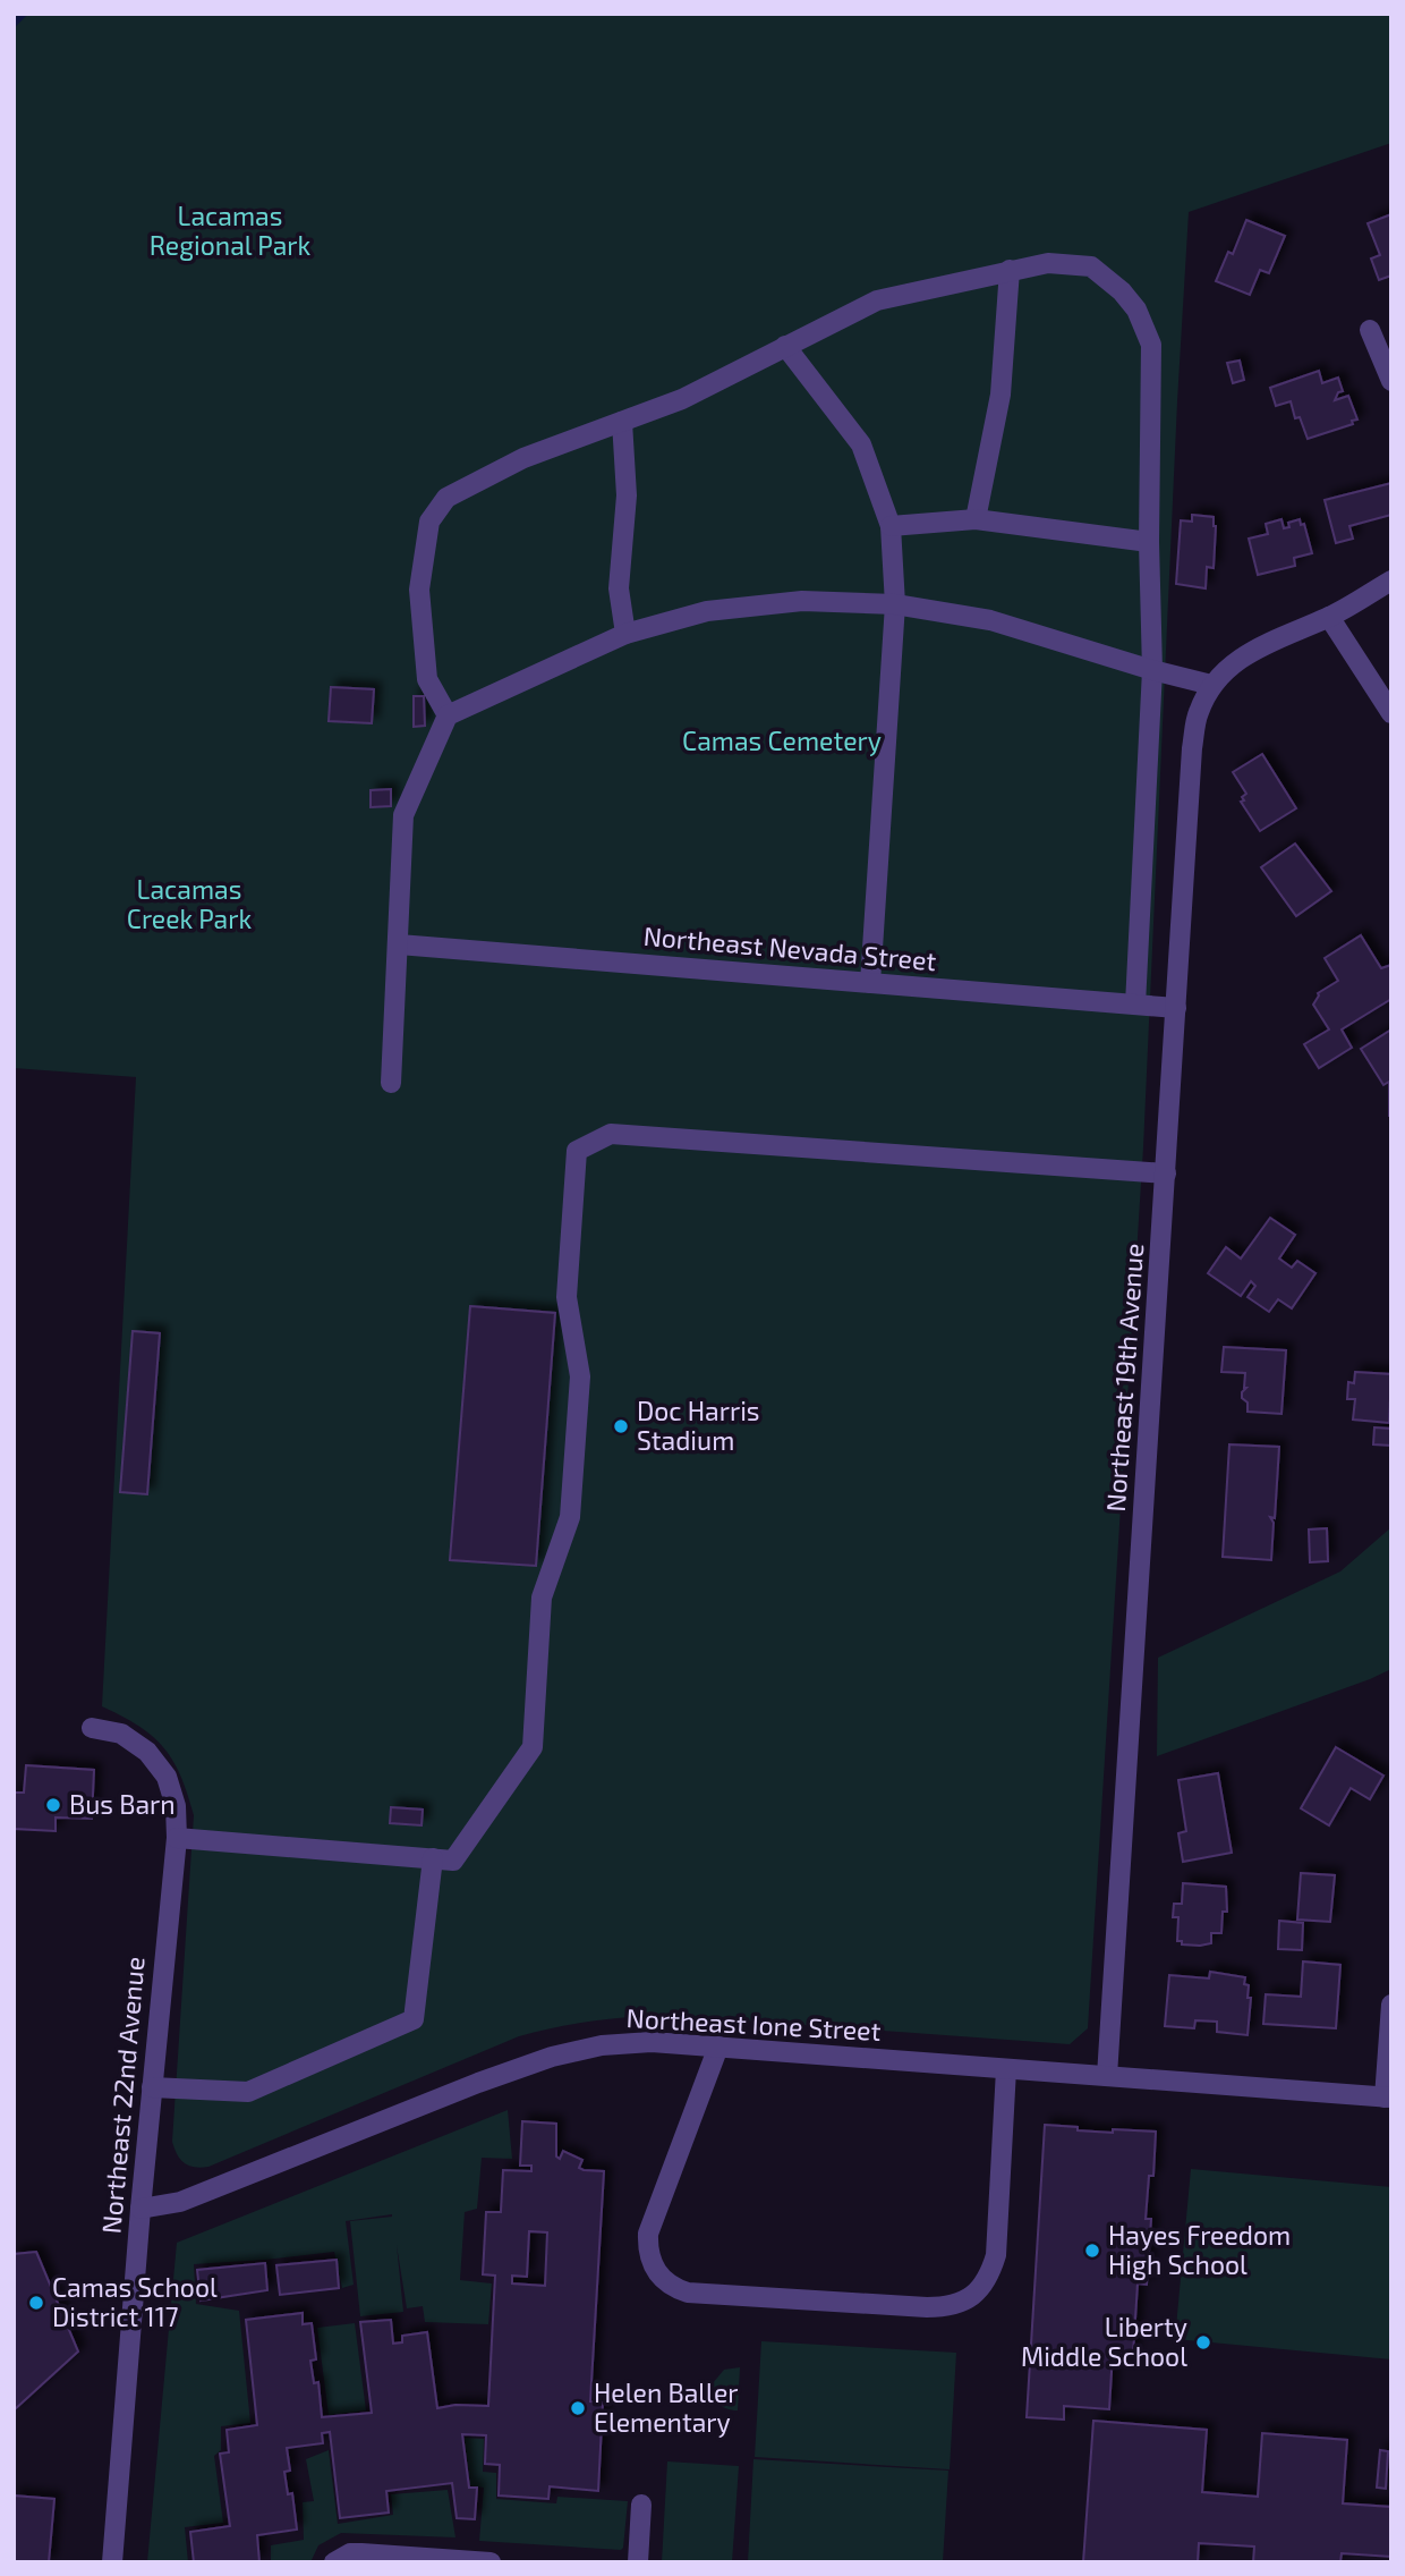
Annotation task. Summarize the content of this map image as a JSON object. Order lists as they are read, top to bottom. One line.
{"streets":{"street":["Northeast Nevada Street","Northeast 19th Avenue","Northeast Ione Street","Northeast 22nd Avenue"]},"crossings":[["Northeast Nevada Street","Northeast 19th Avenue"],["Northeast 19th Avenue","Northeast Ione Street"],["Northeast Ione Street","Northeast 22nd Avenue"]],"parks":["Lacamas Regional Park","Camas Cemetery","Lacamas Creek Park"],"places":["Doc Harris Stadium","Bus Barn","Hayes Freedom High School","Camas School District 117","Liberty Middle School","Helen Baller Elementary"]}
